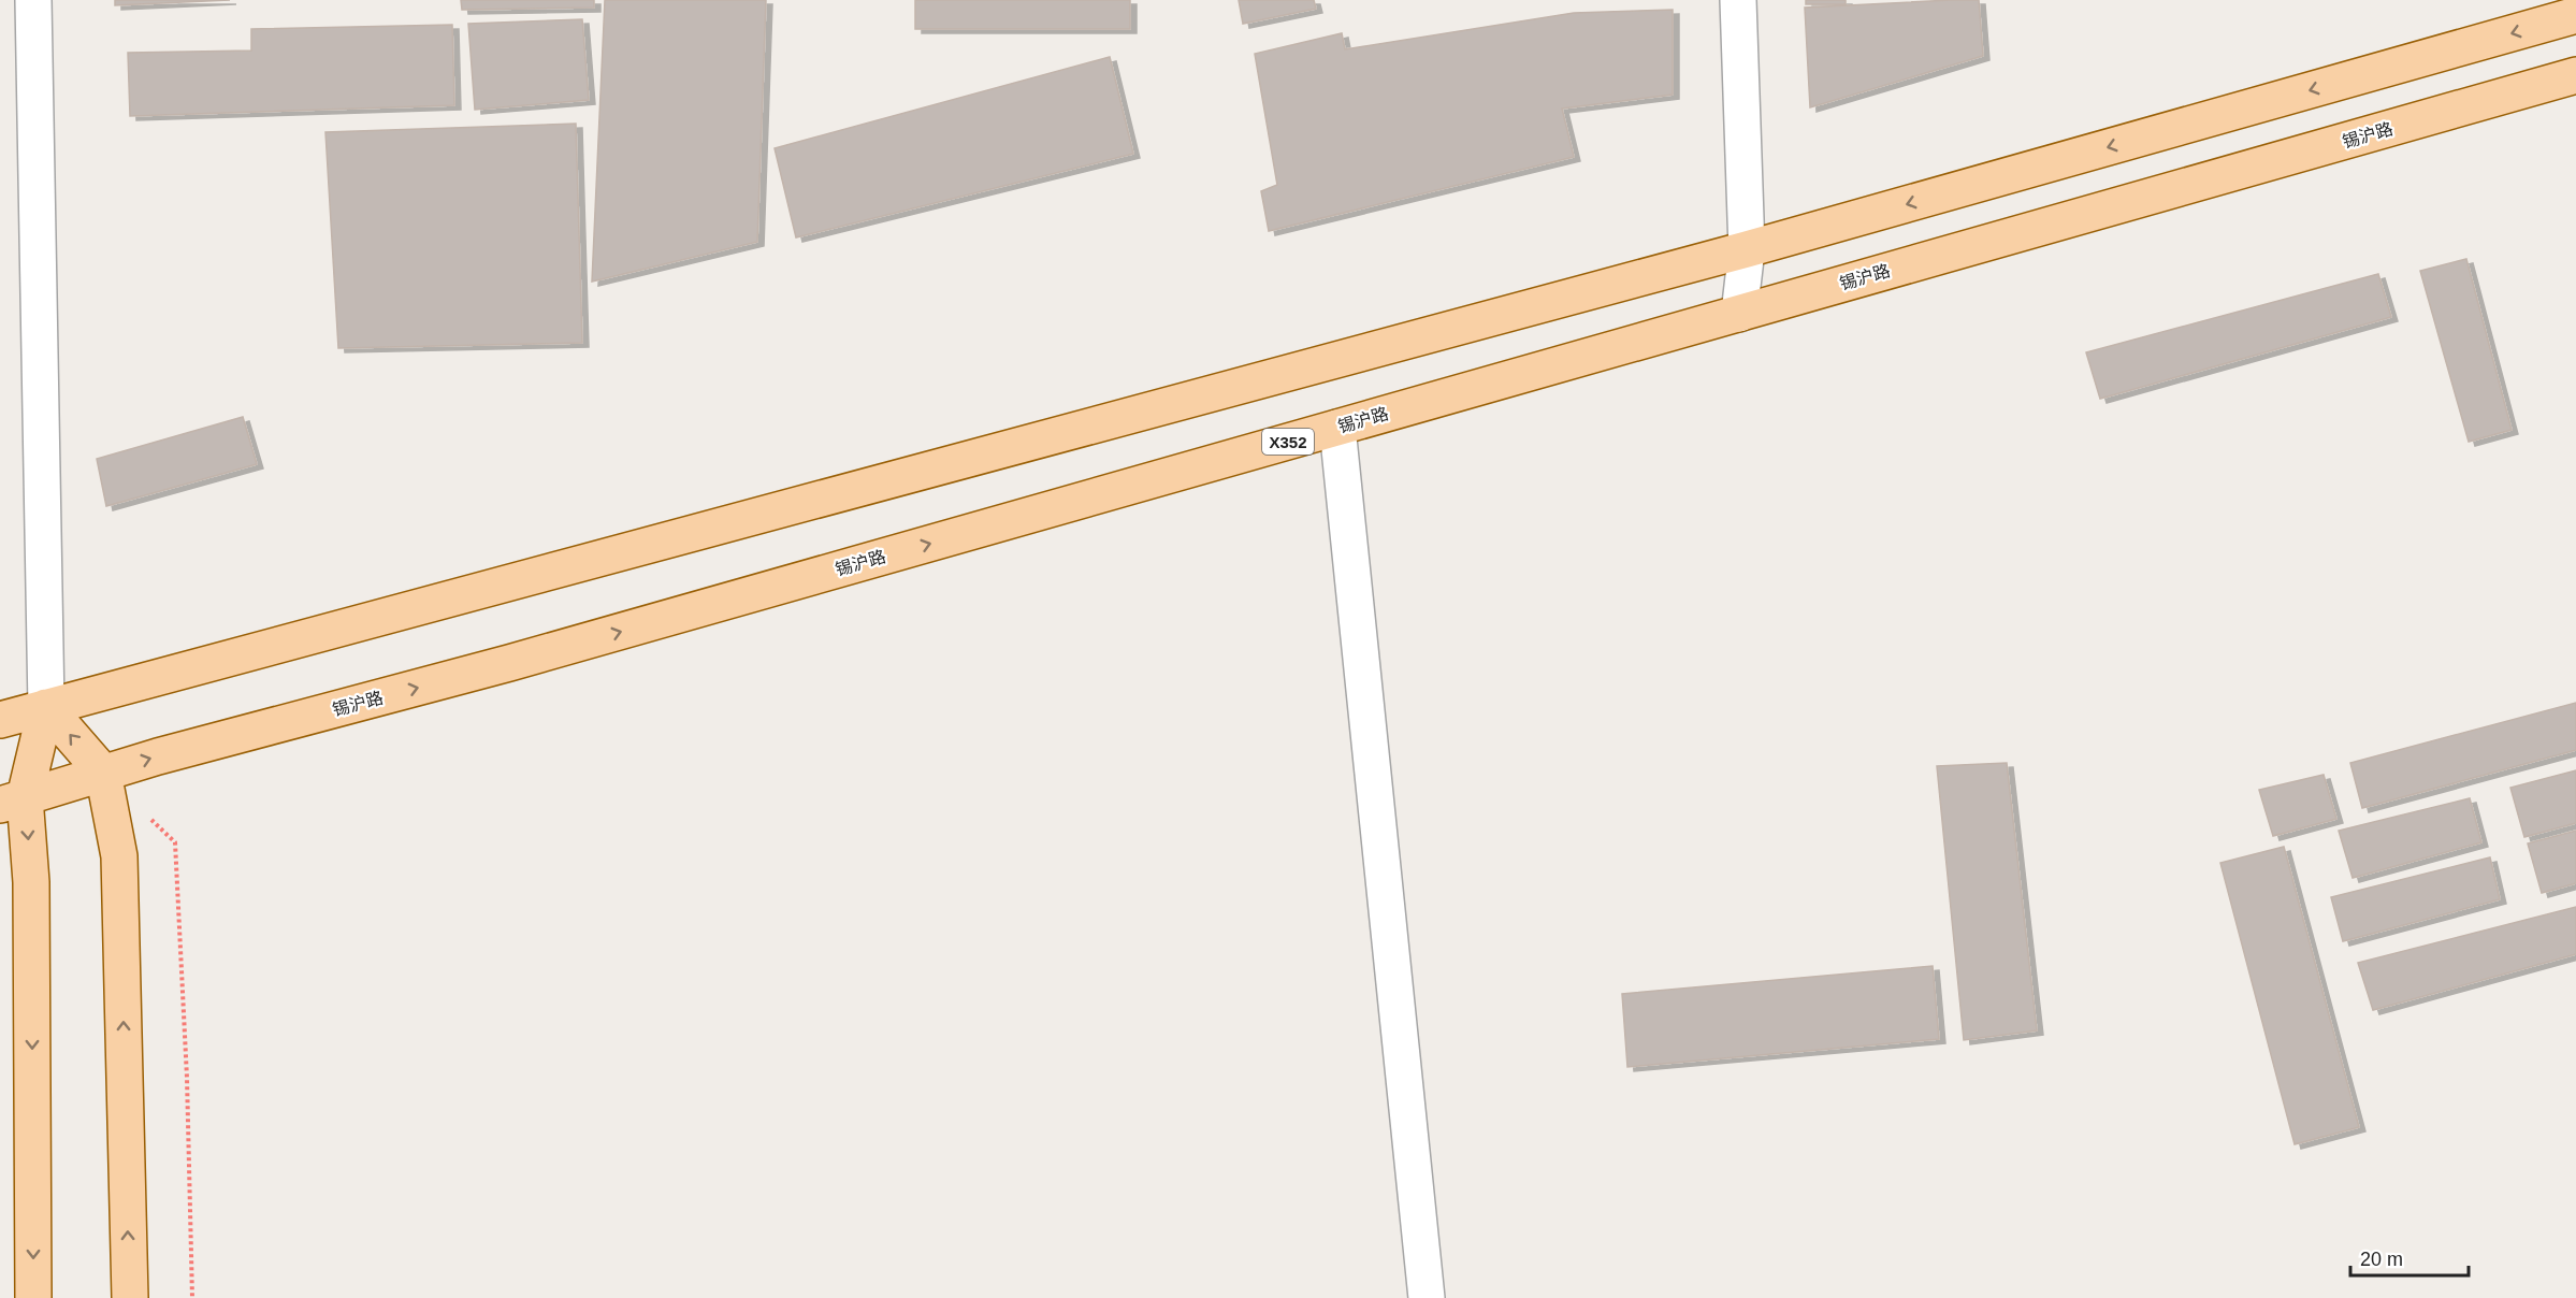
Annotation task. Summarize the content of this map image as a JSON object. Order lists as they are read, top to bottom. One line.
{"streets":{"main road":["锡沪路","X352"]},"scale_bar":"20 m"}
